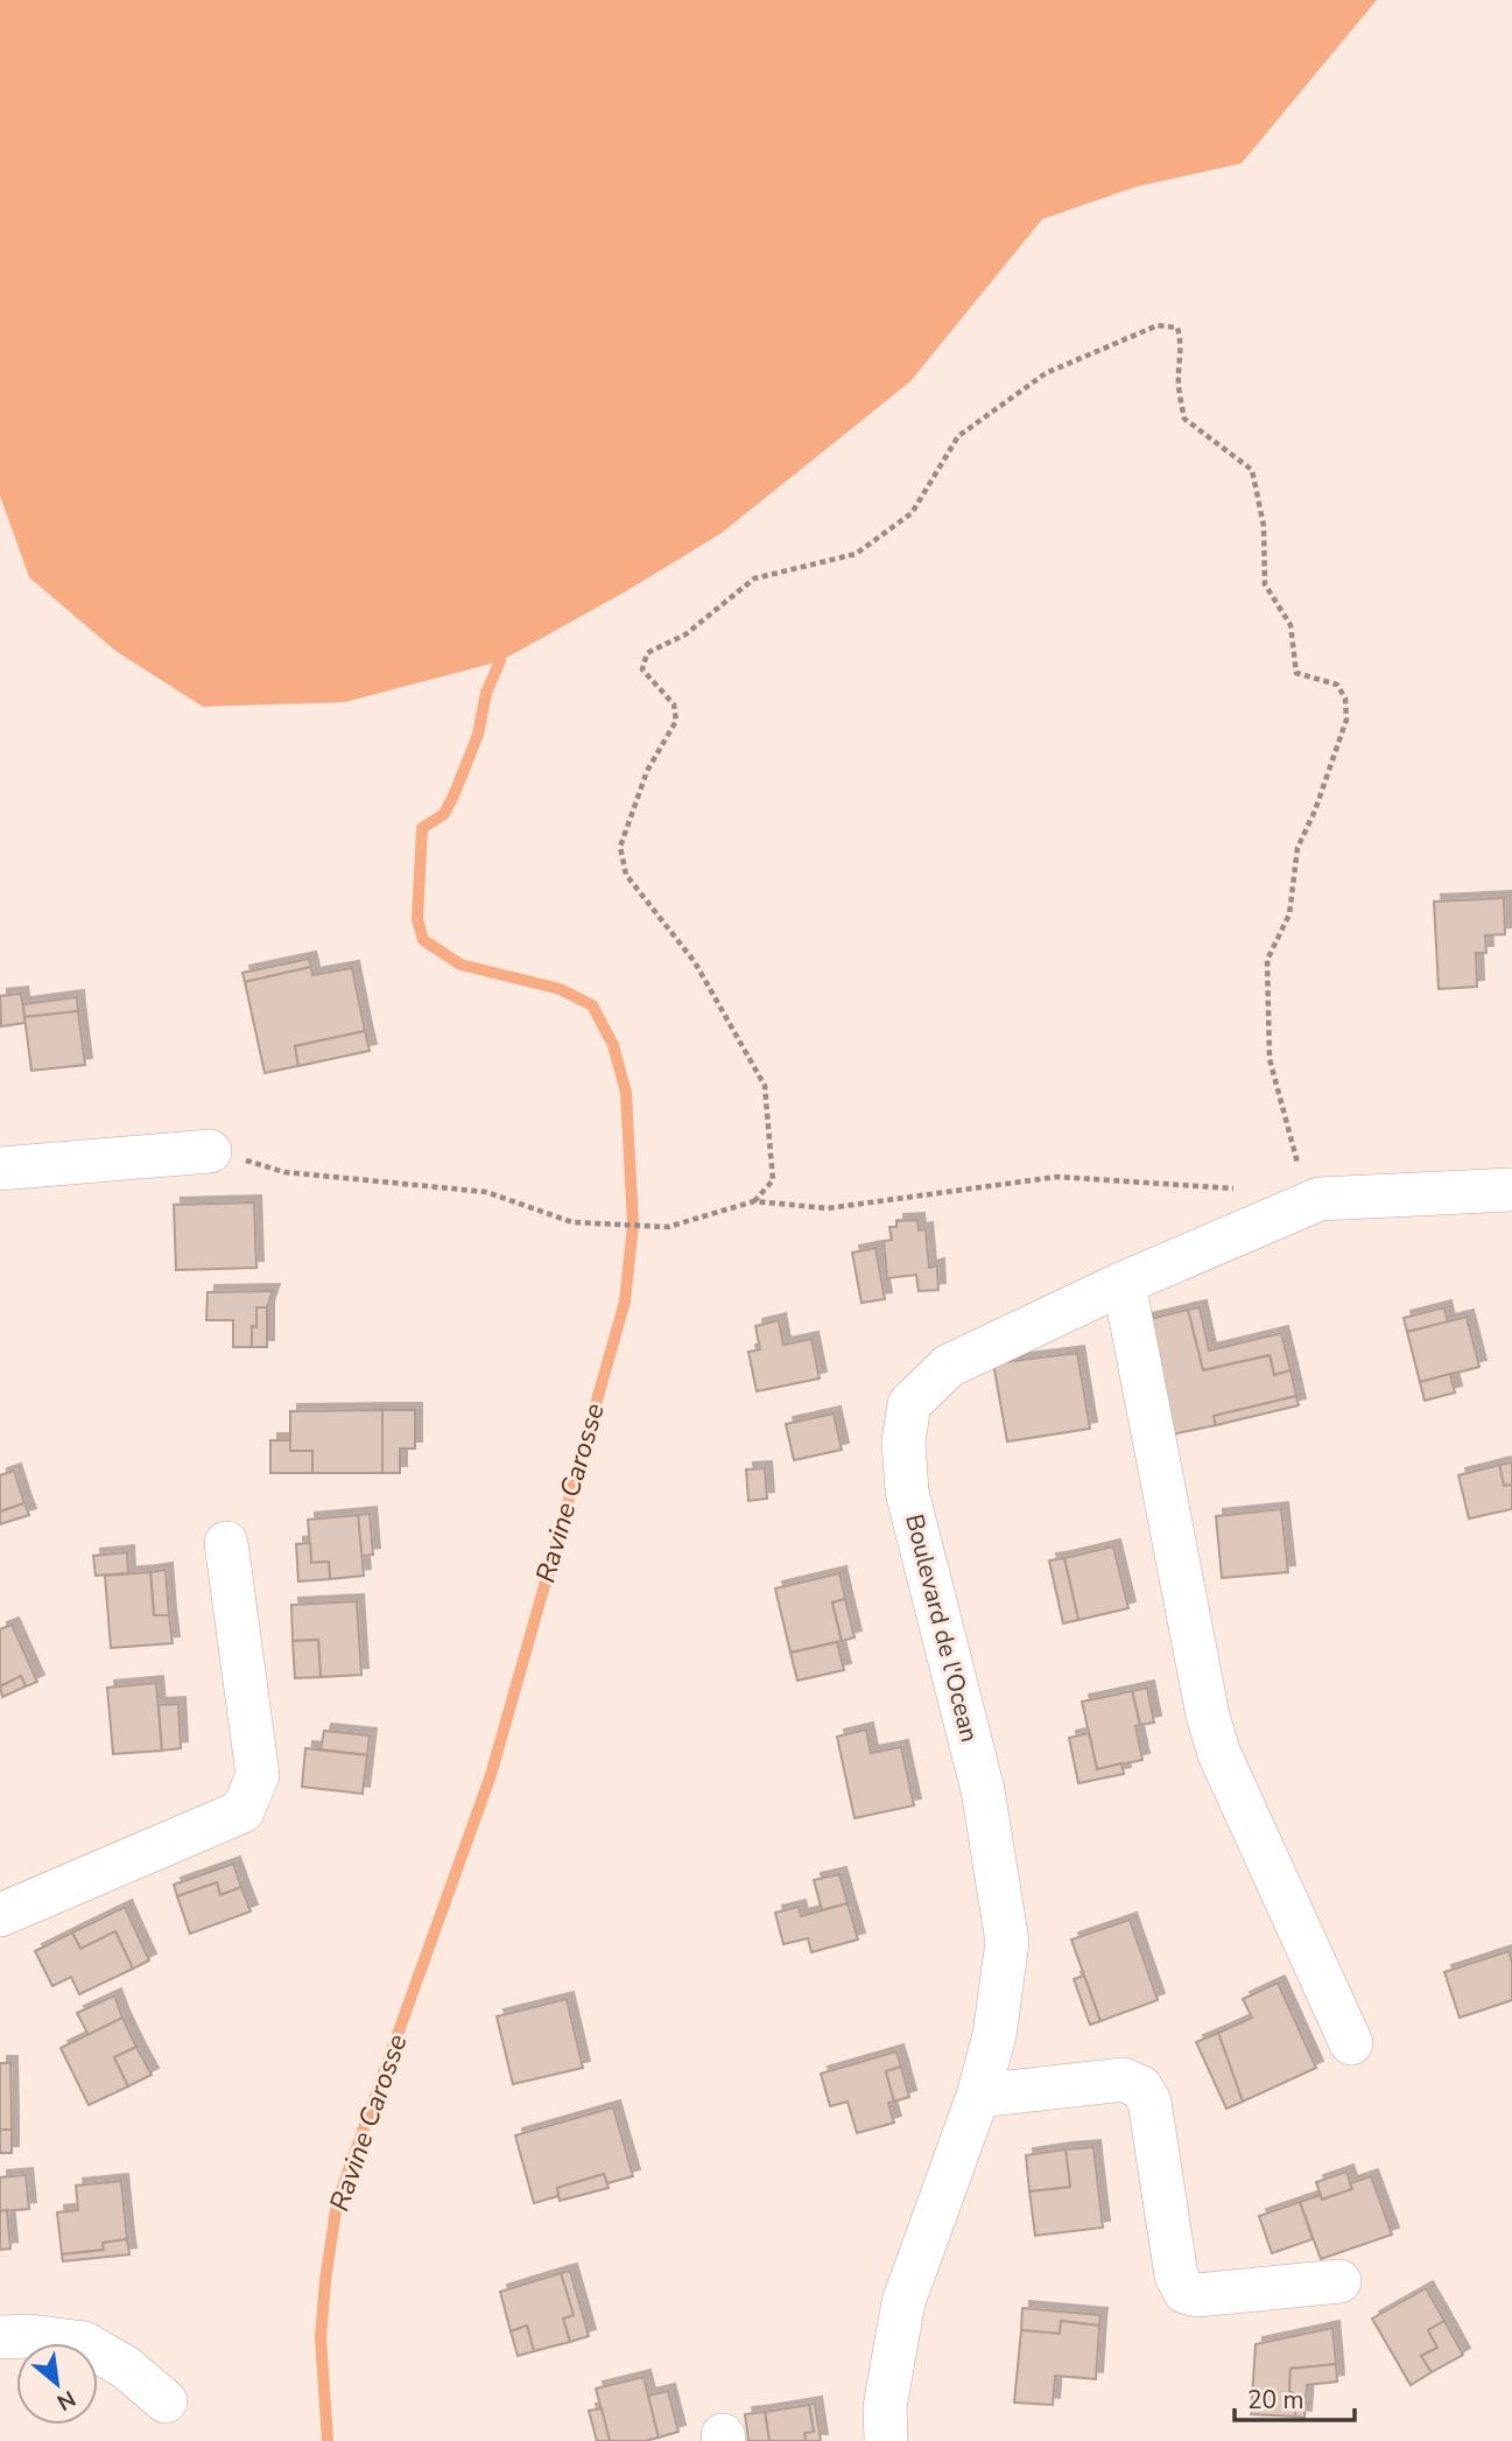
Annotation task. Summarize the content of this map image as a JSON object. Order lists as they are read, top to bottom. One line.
{"streets":{"street":["Boulevard de l'Ocean"]},"water":["Ravine Carosse"],"scale_bar":"20 m","north":"bottom right"}
